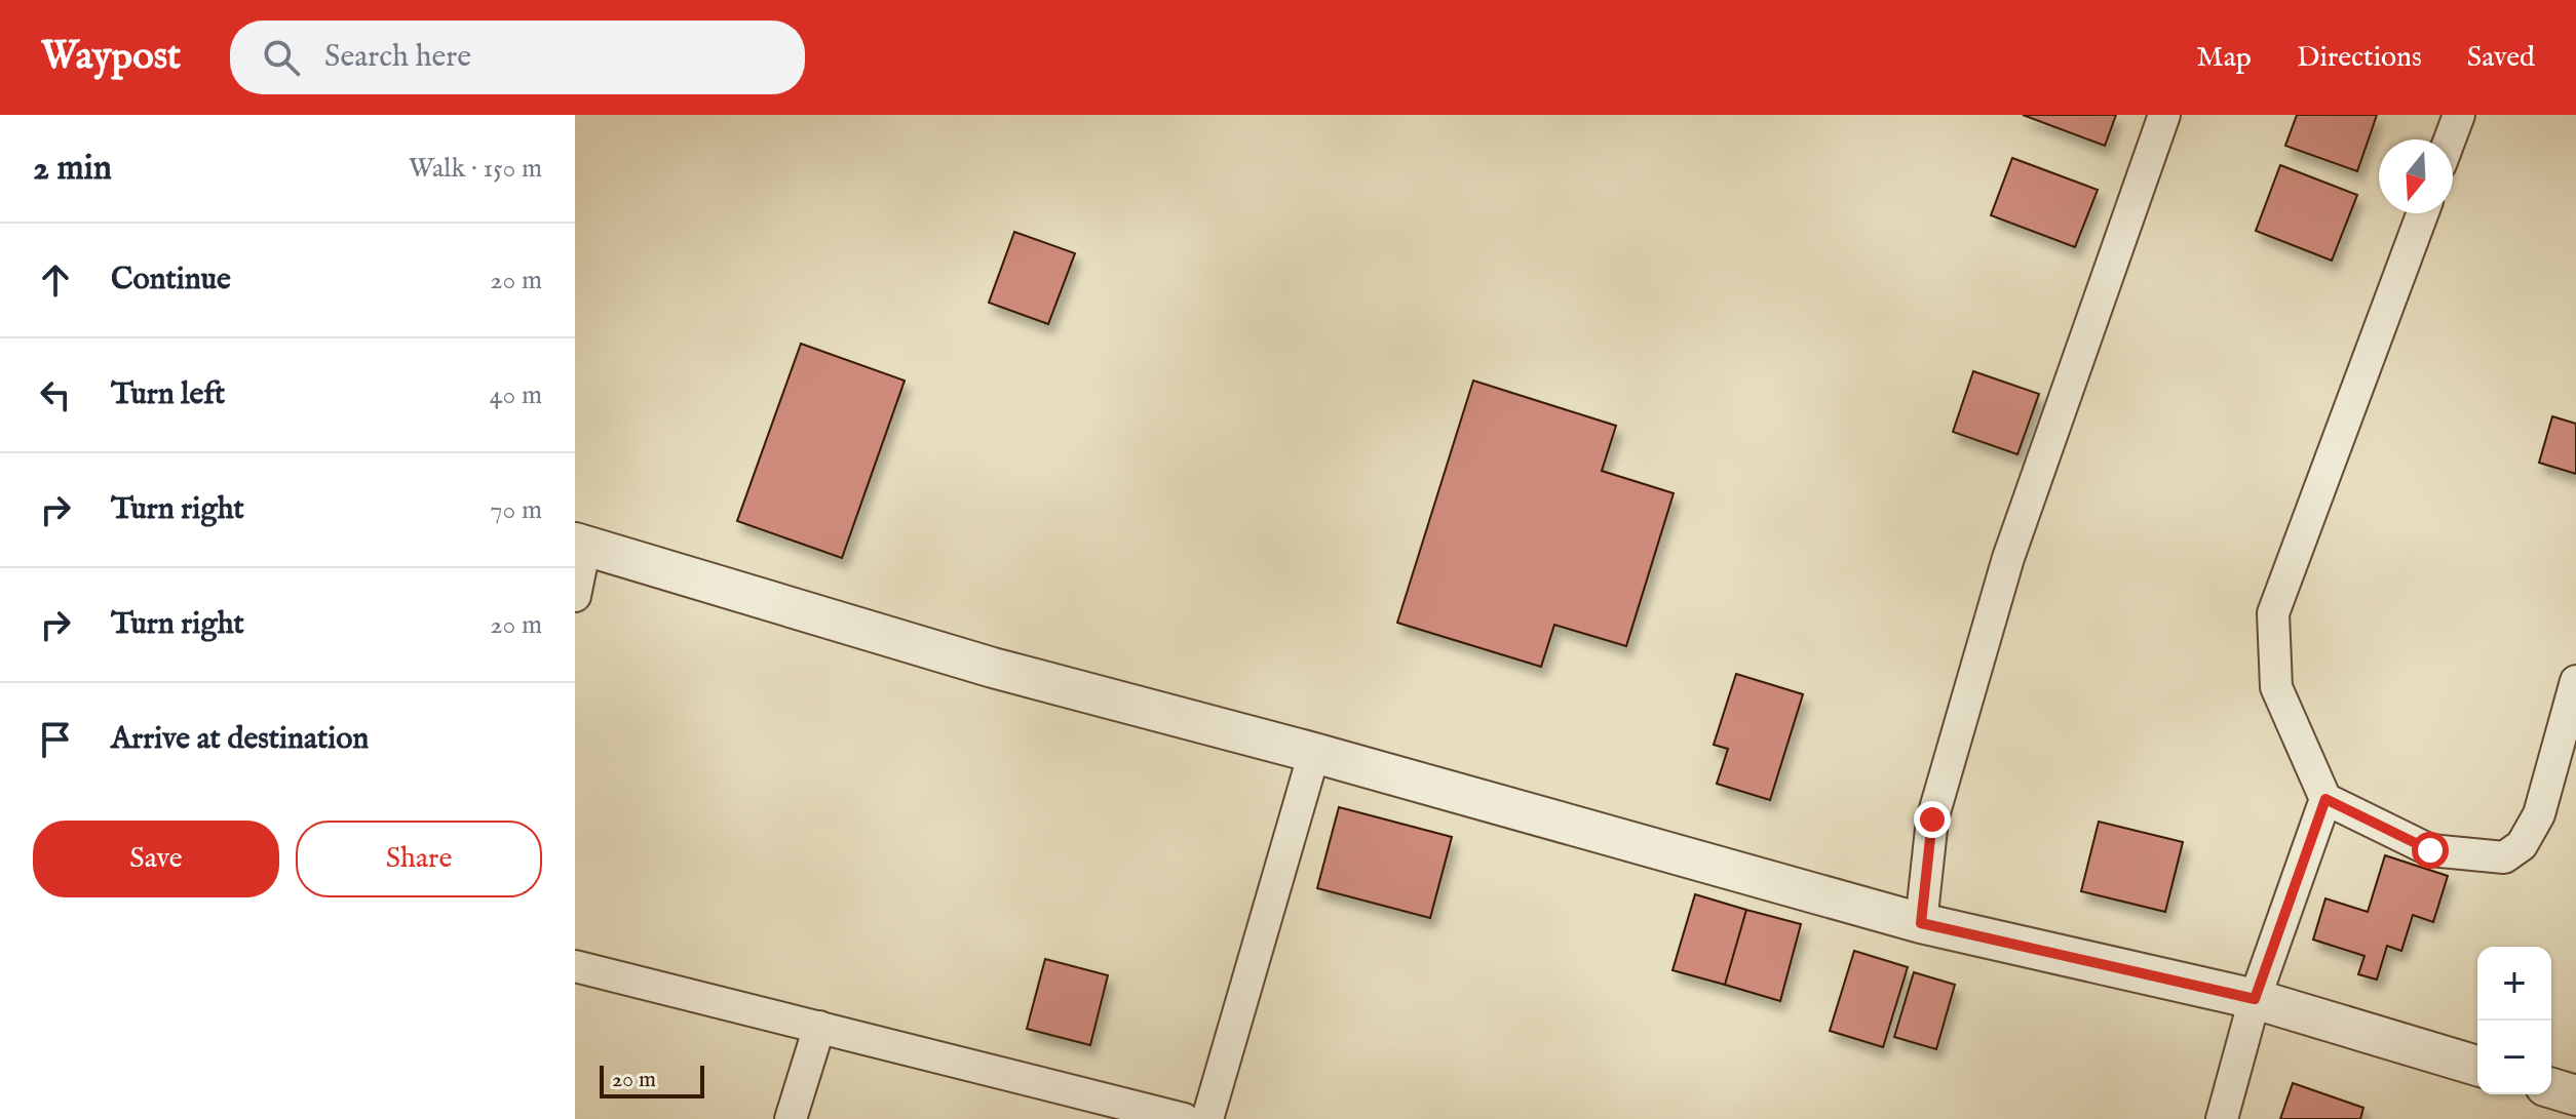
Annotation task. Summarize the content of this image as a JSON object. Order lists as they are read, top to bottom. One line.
{"scale_bar":"20 m","north":"bottom","page":{"header":"Waypost","search":"Search here","nav":["Map","Directions","Saved"],"heading":["2 min","Walk · 150 m"],"list":[["Continue","20 m"],["Turn left","40 m"],["Turn right","70 m"],["Turn right","20 m"],"Arrive at destination"],"buttons":["Save","Share"],"map_buttons":["+","−"],"scale":"20 m"}}
